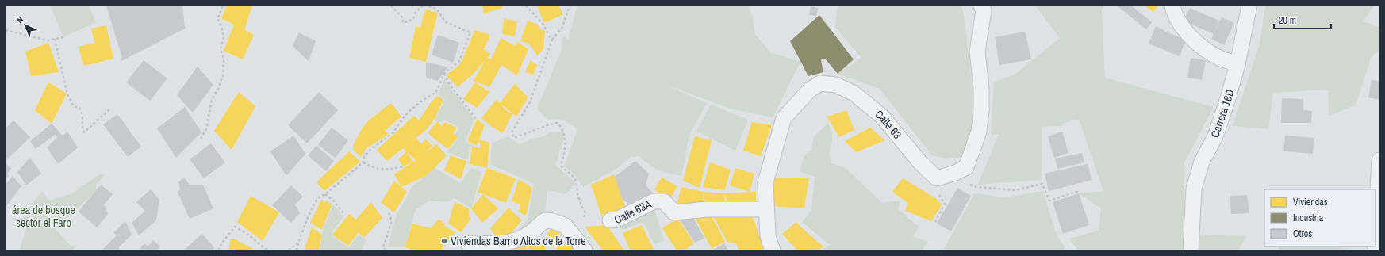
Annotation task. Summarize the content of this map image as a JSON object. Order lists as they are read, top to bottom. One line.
{"streets":{"street":["Carrera 16D","Calle 63","Calle 63A"]},"crossings":[["Calle 63","Calle 63A"]],"parks":["área de bosque sector el Faro"],"places":["Viviendas Barrio Altos de la Torre"],"legend":["Viviendas","Industria","Otros"],"scale_bar":"20 m","north":"top left"}
